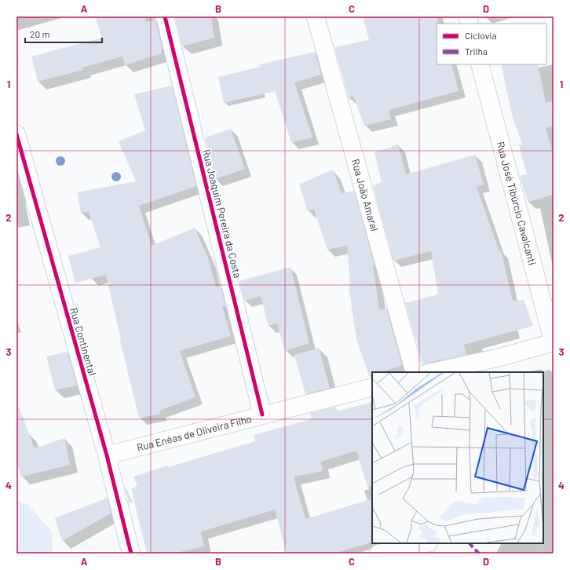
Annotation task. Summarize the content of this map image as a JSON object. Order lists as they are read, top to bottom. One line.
{"streets":{"street":["Rua João Amaral","Rua José Tibúrcio Cavalcanti","Rua Joaquim Pereira da Costa","Rua Continental","Rua Enéas de Oliveira Filho"]},"crossings":[["Rua Joaquim Pereira da Costa","Rua Enéas de Oliveira Filho"],["Rua Continental","Rua Enéas de Oliveira Filho"]],"legend":["Ciclovia","Trilha"],"scale_bar":"20 m","grid":{"columns":["A","B","C","D"],"rows":["1","2","3","4"]}}
